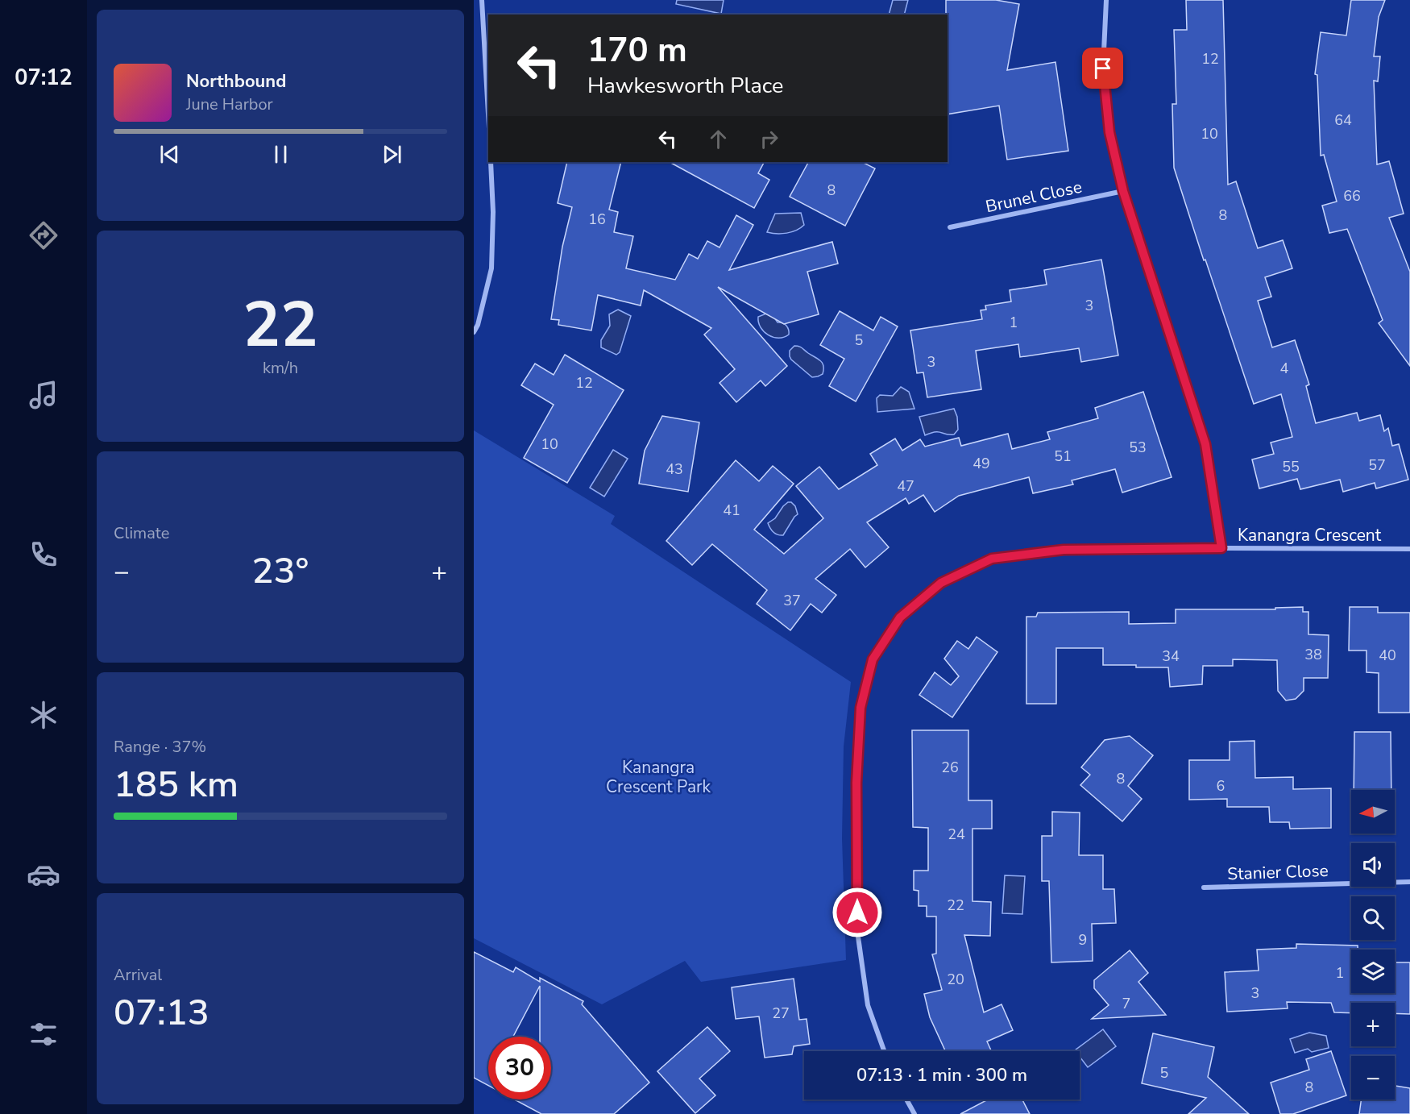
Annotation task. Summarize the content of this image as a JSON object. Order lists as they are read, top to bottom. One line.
{"streets":{"street":["Brunel Close","Kanangra Crescent","Stanier Close"]},"parks":["Kanangra Crescent Park"],"house_numbers":["12","64","10","8","66","8","16","3","1","5","3","4","12","10","53","51","49","57","55","43","47","41","37","38","40","34","26","8","6","24","22","9","1","20","3","7","27","5","8"],"north":"left","page":{"tabs":"07:12","turn":["170 m","Hawkesworth Place"],"song":["Northbound","June Harbor"],"tile":[["22","km/h"],"Climate",["Range · 37%","185 km"],["Arrival","07:13"]],"heat":["−","23°","+"],"map_buttons":["+","−"],"limit":"30","trip":"07:13 · 1 min · 300 m"}}
